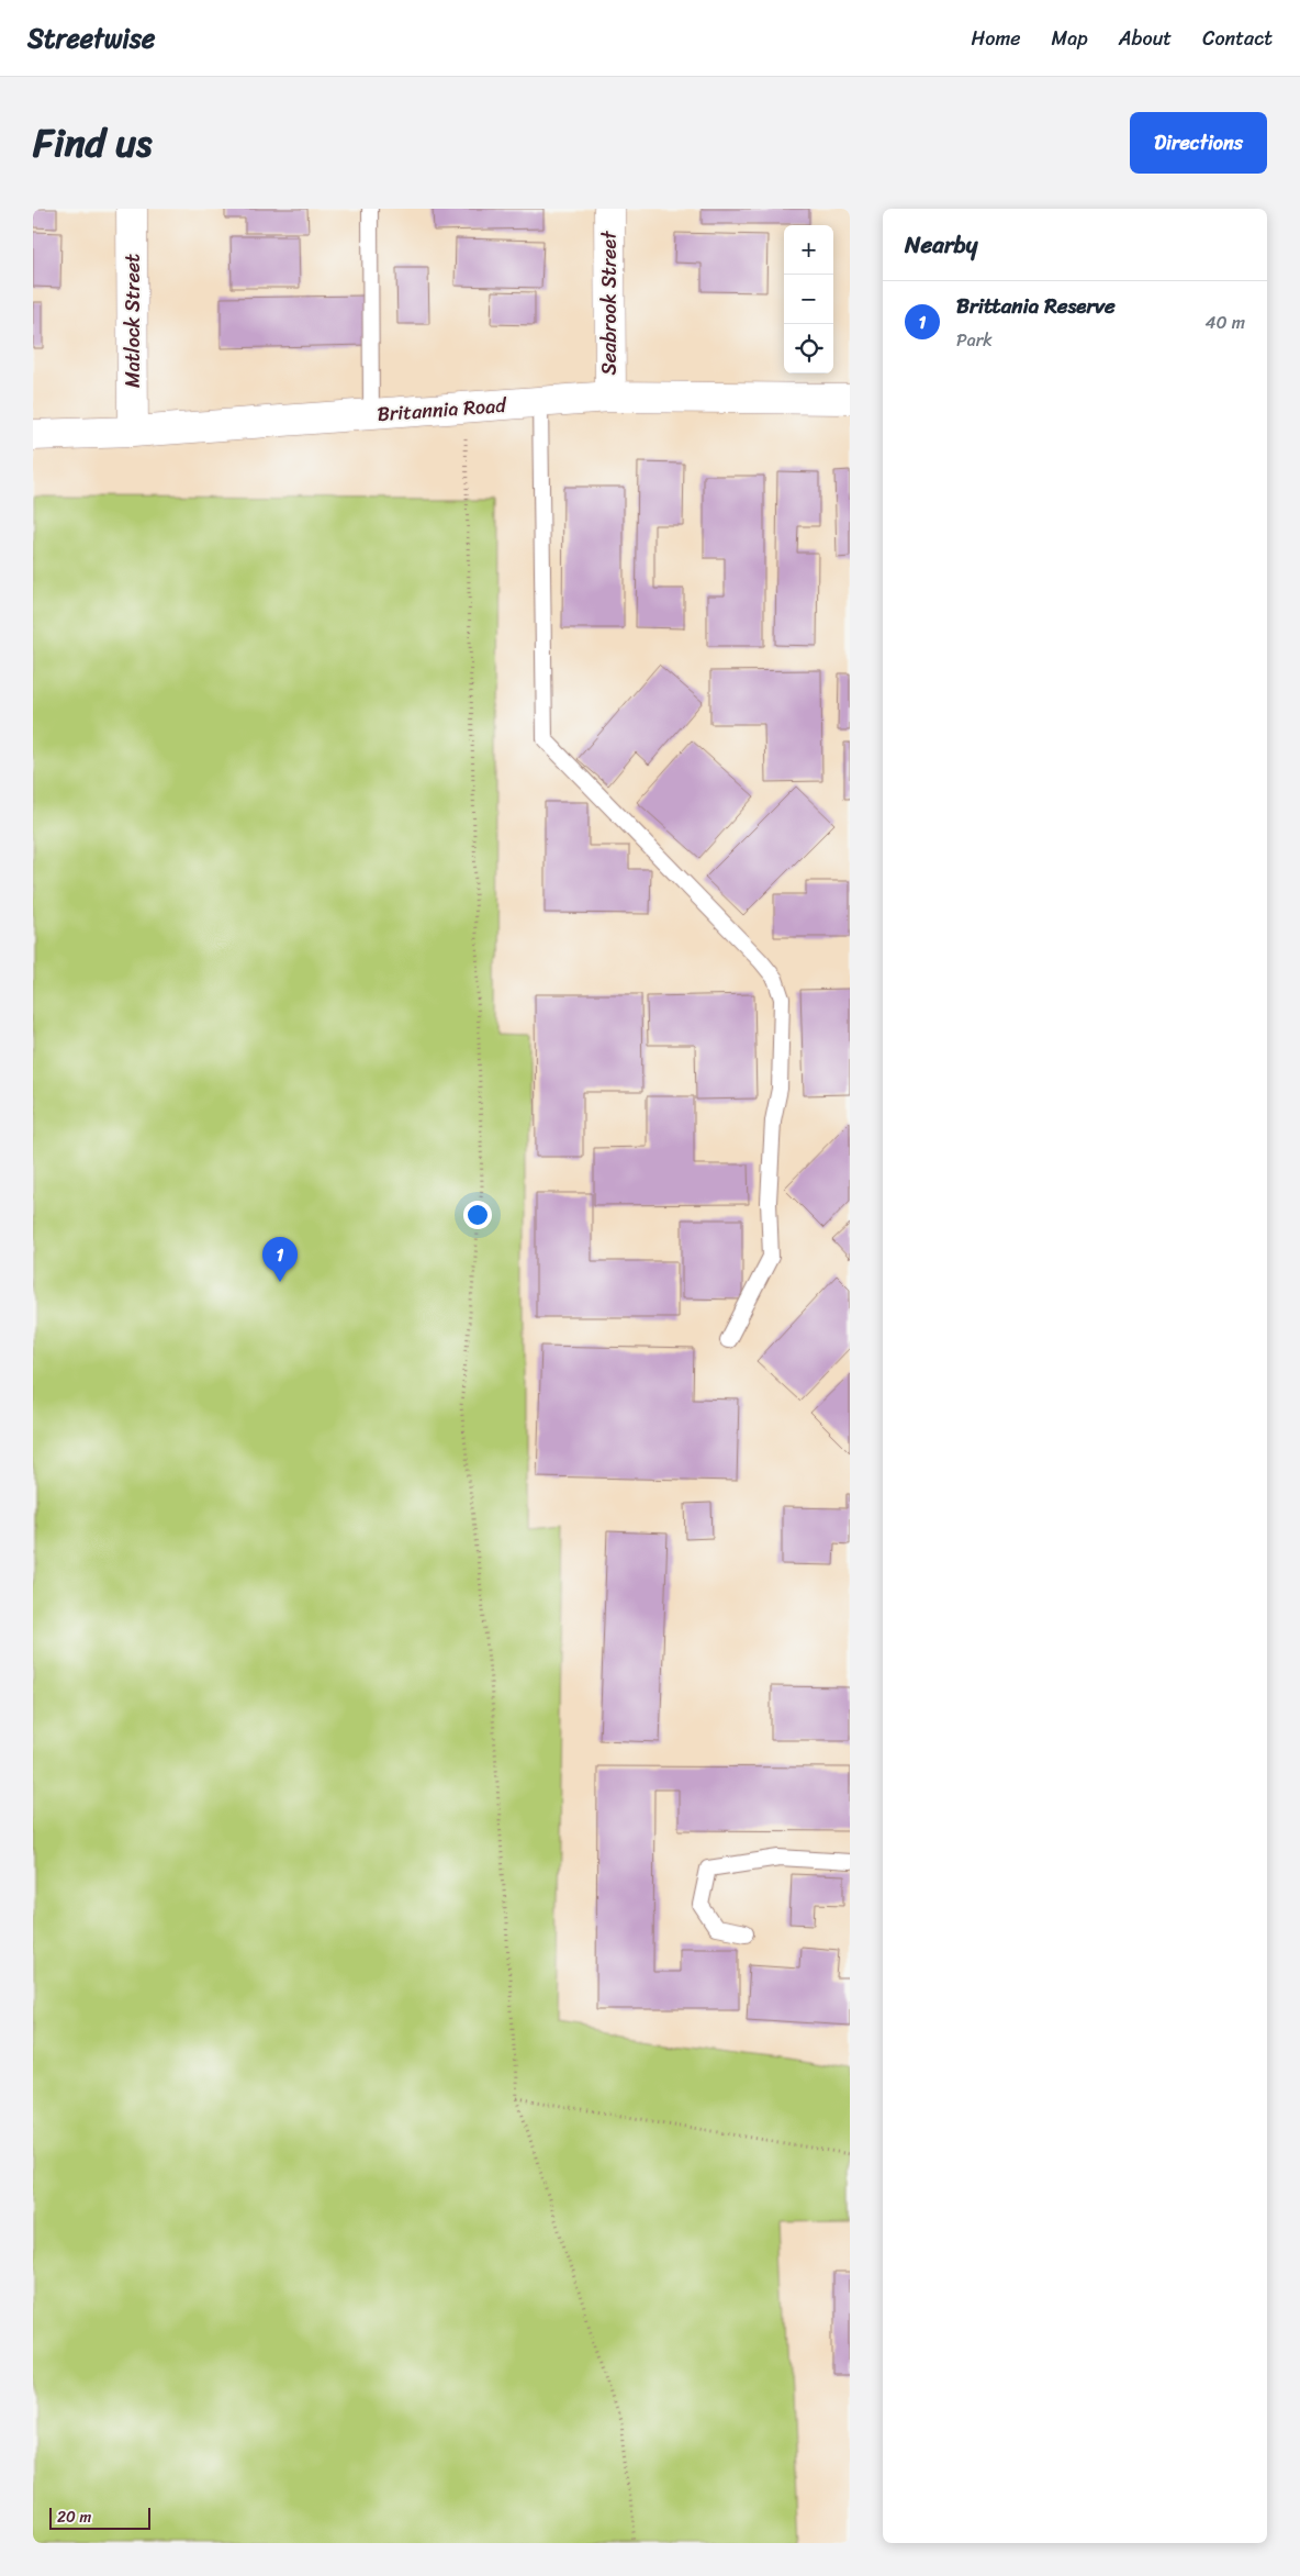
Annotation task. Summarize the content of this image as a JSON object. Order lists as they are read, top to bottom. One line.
{"streets":{"street":["Seabrook Street","Matlock Street","Britannia Road"]},"crossings":[["Seabrook Street","Britannia Road"],["Matlock Street","Britannia Road"]],"scale_bar":"20 m","page":{"header":"Streetwise","nav":["Home","Map","About","Contact"],"title":"Find us","buttons":"Directions","heading":"Nearby","map_buttons":["+","−"],"list":[{"mark":"1","name":"Brittania Reserve","note":"Park","value":"40 m"}],"pins":"1","scale":"20 m"}}
